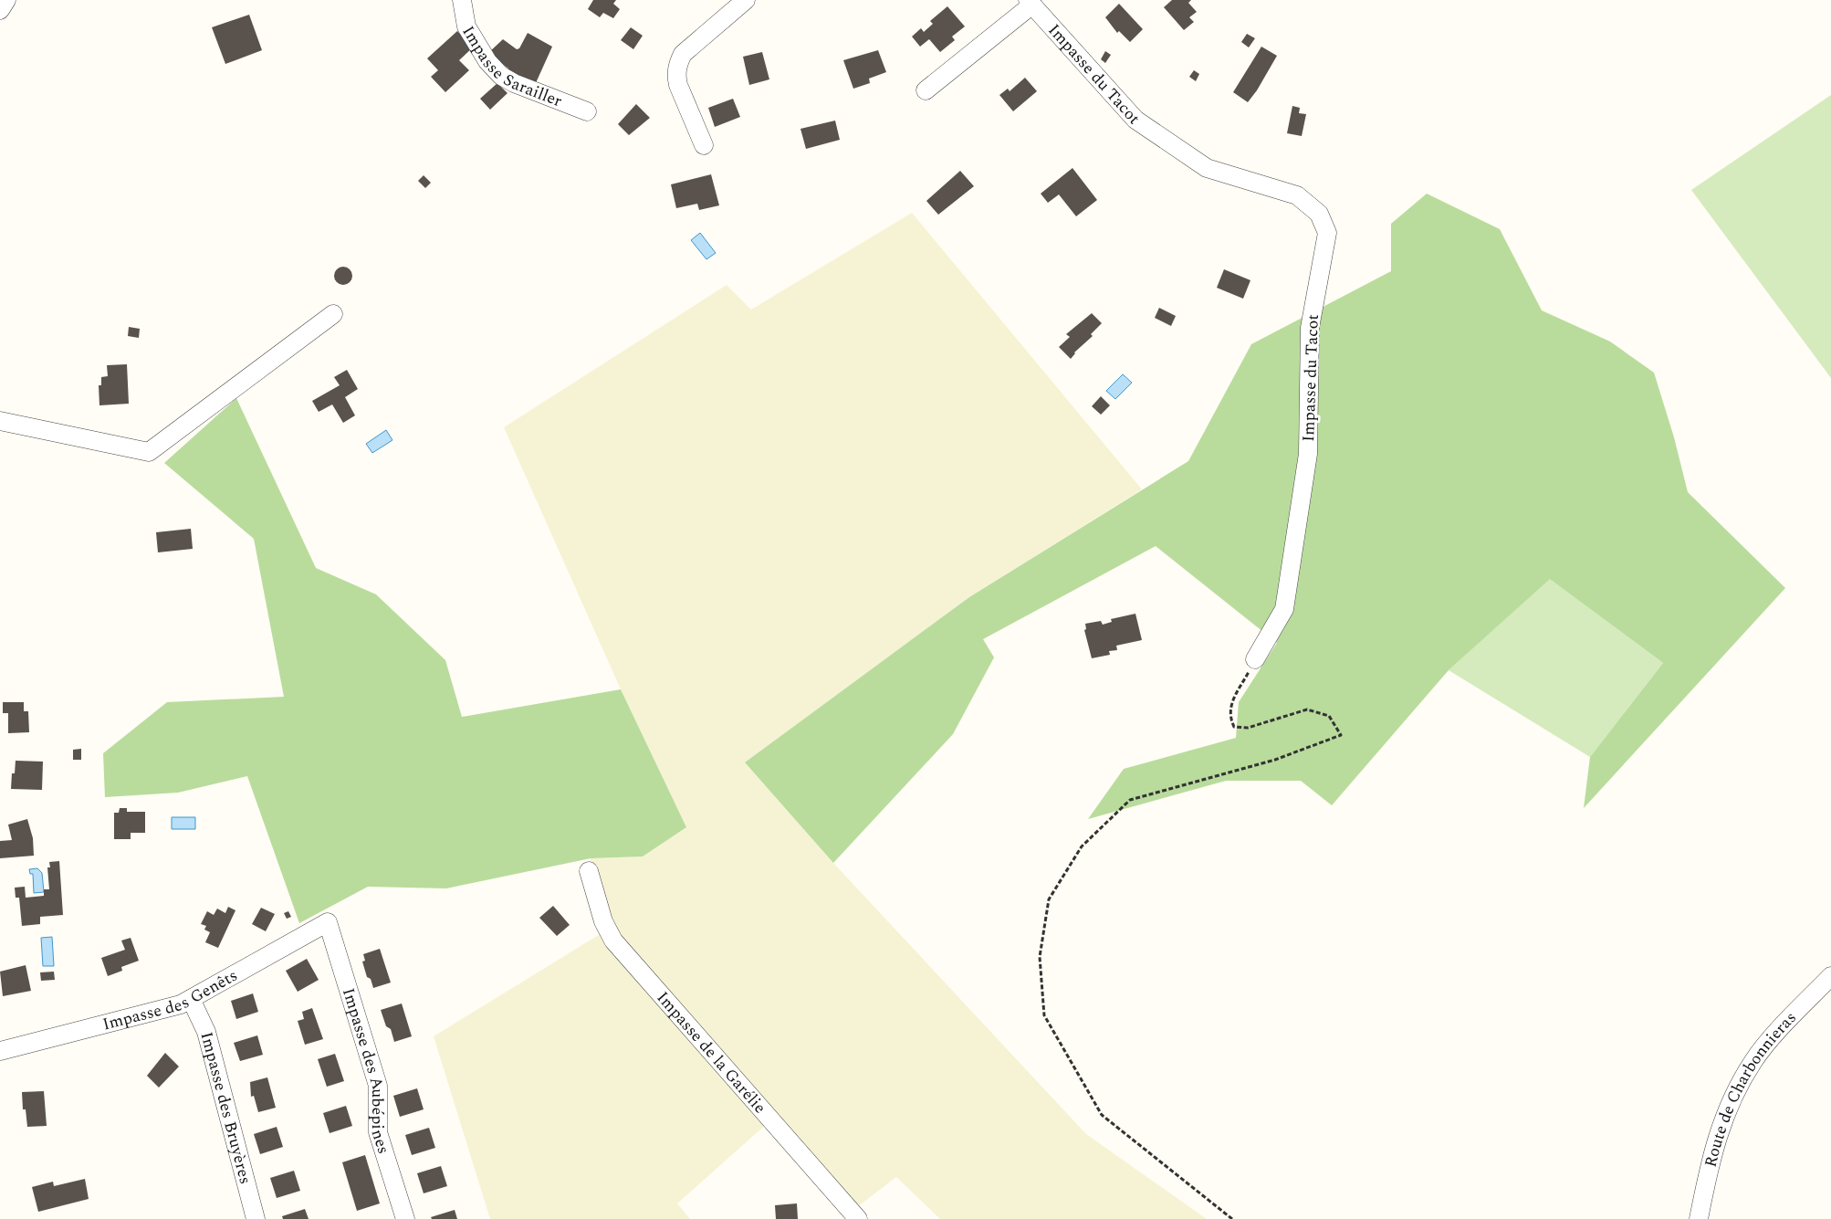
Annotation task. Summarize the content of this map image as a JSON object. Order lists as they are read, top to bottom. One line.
{"streets":{"street":["Impasse Sarailler","Impasse du Tacot","Impasse des Genêts","Impasse de la Garélie","Impasse des Aubépines","Route de Charbonnieras","Impasse des Bruyères"]},"crossings":[["Impasse des Genêts","Impasse des Aubépines"],["Impasse des Genêts","Impasse des Bruyères"]]}
